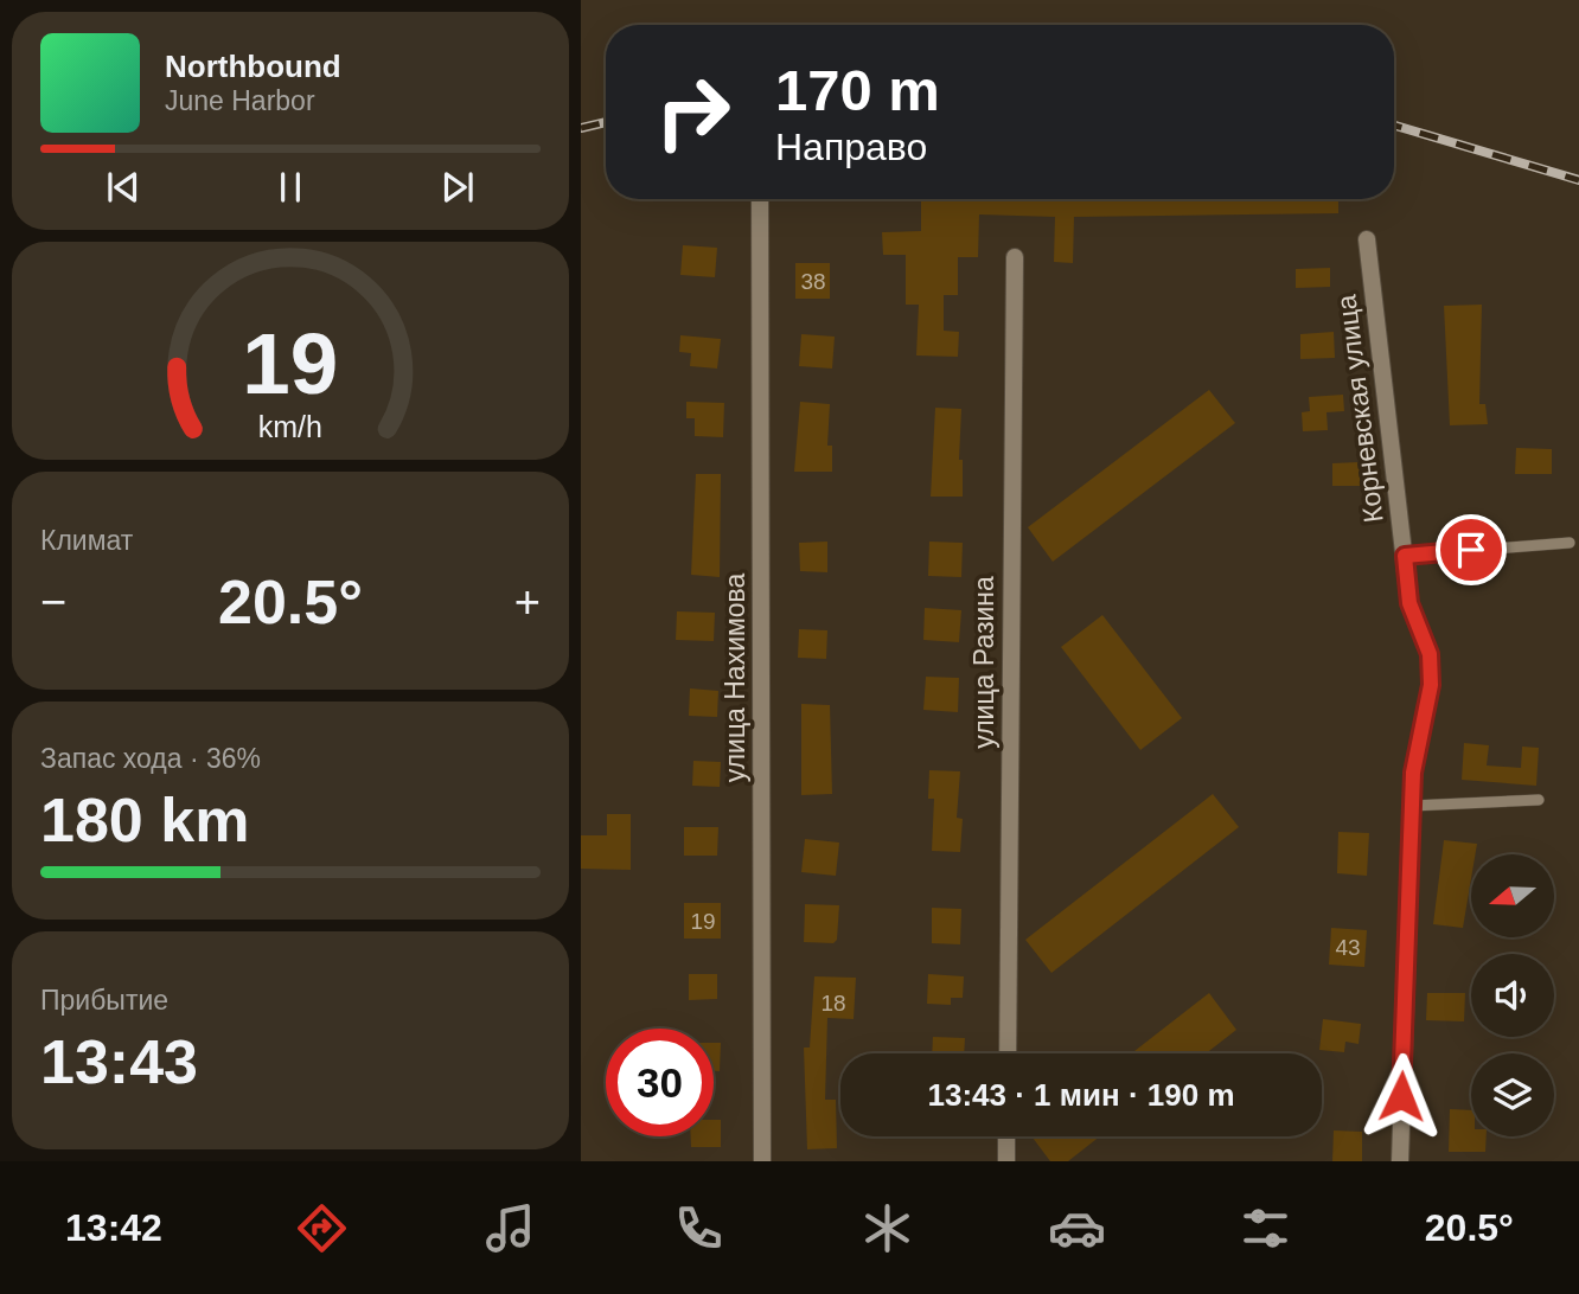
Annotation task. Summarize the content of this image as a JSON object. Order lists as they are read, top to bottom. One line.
{"streets":{"street":["Корневская улица","улица Разина","улица Нахимова"]},"house_numbers":["38","19","43","18"],"north":"left","page":{"turn":["170 m","Направо"],"song":["Northbound","June Harbor"],"tile":["Климат",["Запас хода · 36%","180 km"],["Прибытие","13:43"]],"heat":["−","20.5°","+"],"limit":"30","trip":"13:43 · 1 мин · 190 m","tabs":["13:42","20.5°"],"gauge":["19","km/h"]}}
